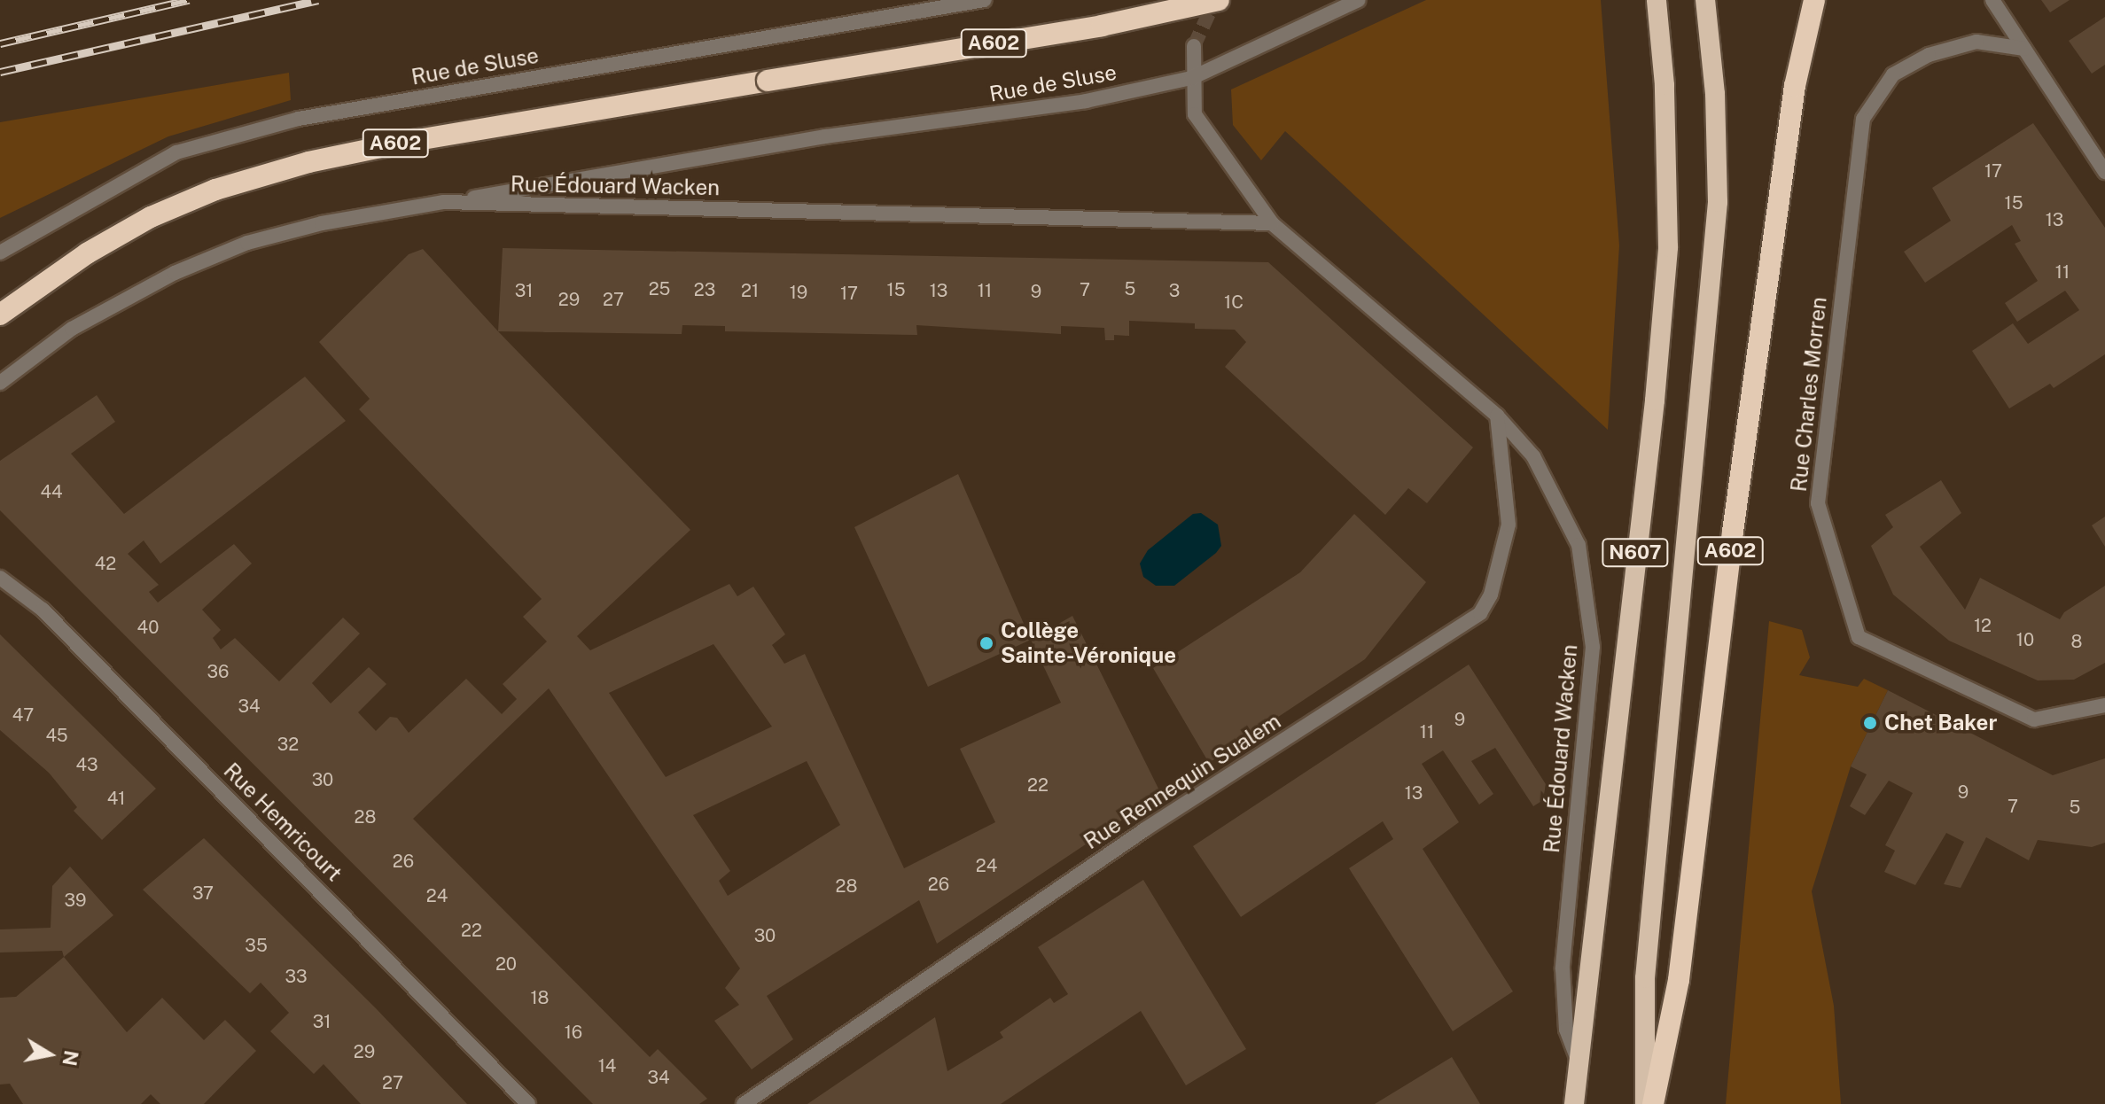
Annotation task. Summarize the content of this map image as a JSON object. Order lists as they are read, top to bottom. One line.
{"streets":{"highway":["A602","N607"],"street":["Rue de Sluse","Rue Édouard Wacken","Rue Charles Morren","Rue Rennequin Sualem","Rue Hemricourt"]},"crossings":[["Rue de Sluse","Rue Édouard Wacken"],["Rue Édouard Wacken","N607"],["Rue Édouard Wacken","Rue Rennequin Sualem"]],"places":["Collège Sainte-Véronique","Chet Baker"],"house_numbers":["17","15","13","11","25","5","23","15","7","31","21","13","11","3","9","19","17","29","27","1C","44","42","12","40","10","8","36","34","47","9","11","45","32","43","30","22","9","13","41","7","5","28","26","24","26","28","37","24","39","22","30","35","20","33","18","31","16","29","14","34","27"],"north":"right"}
